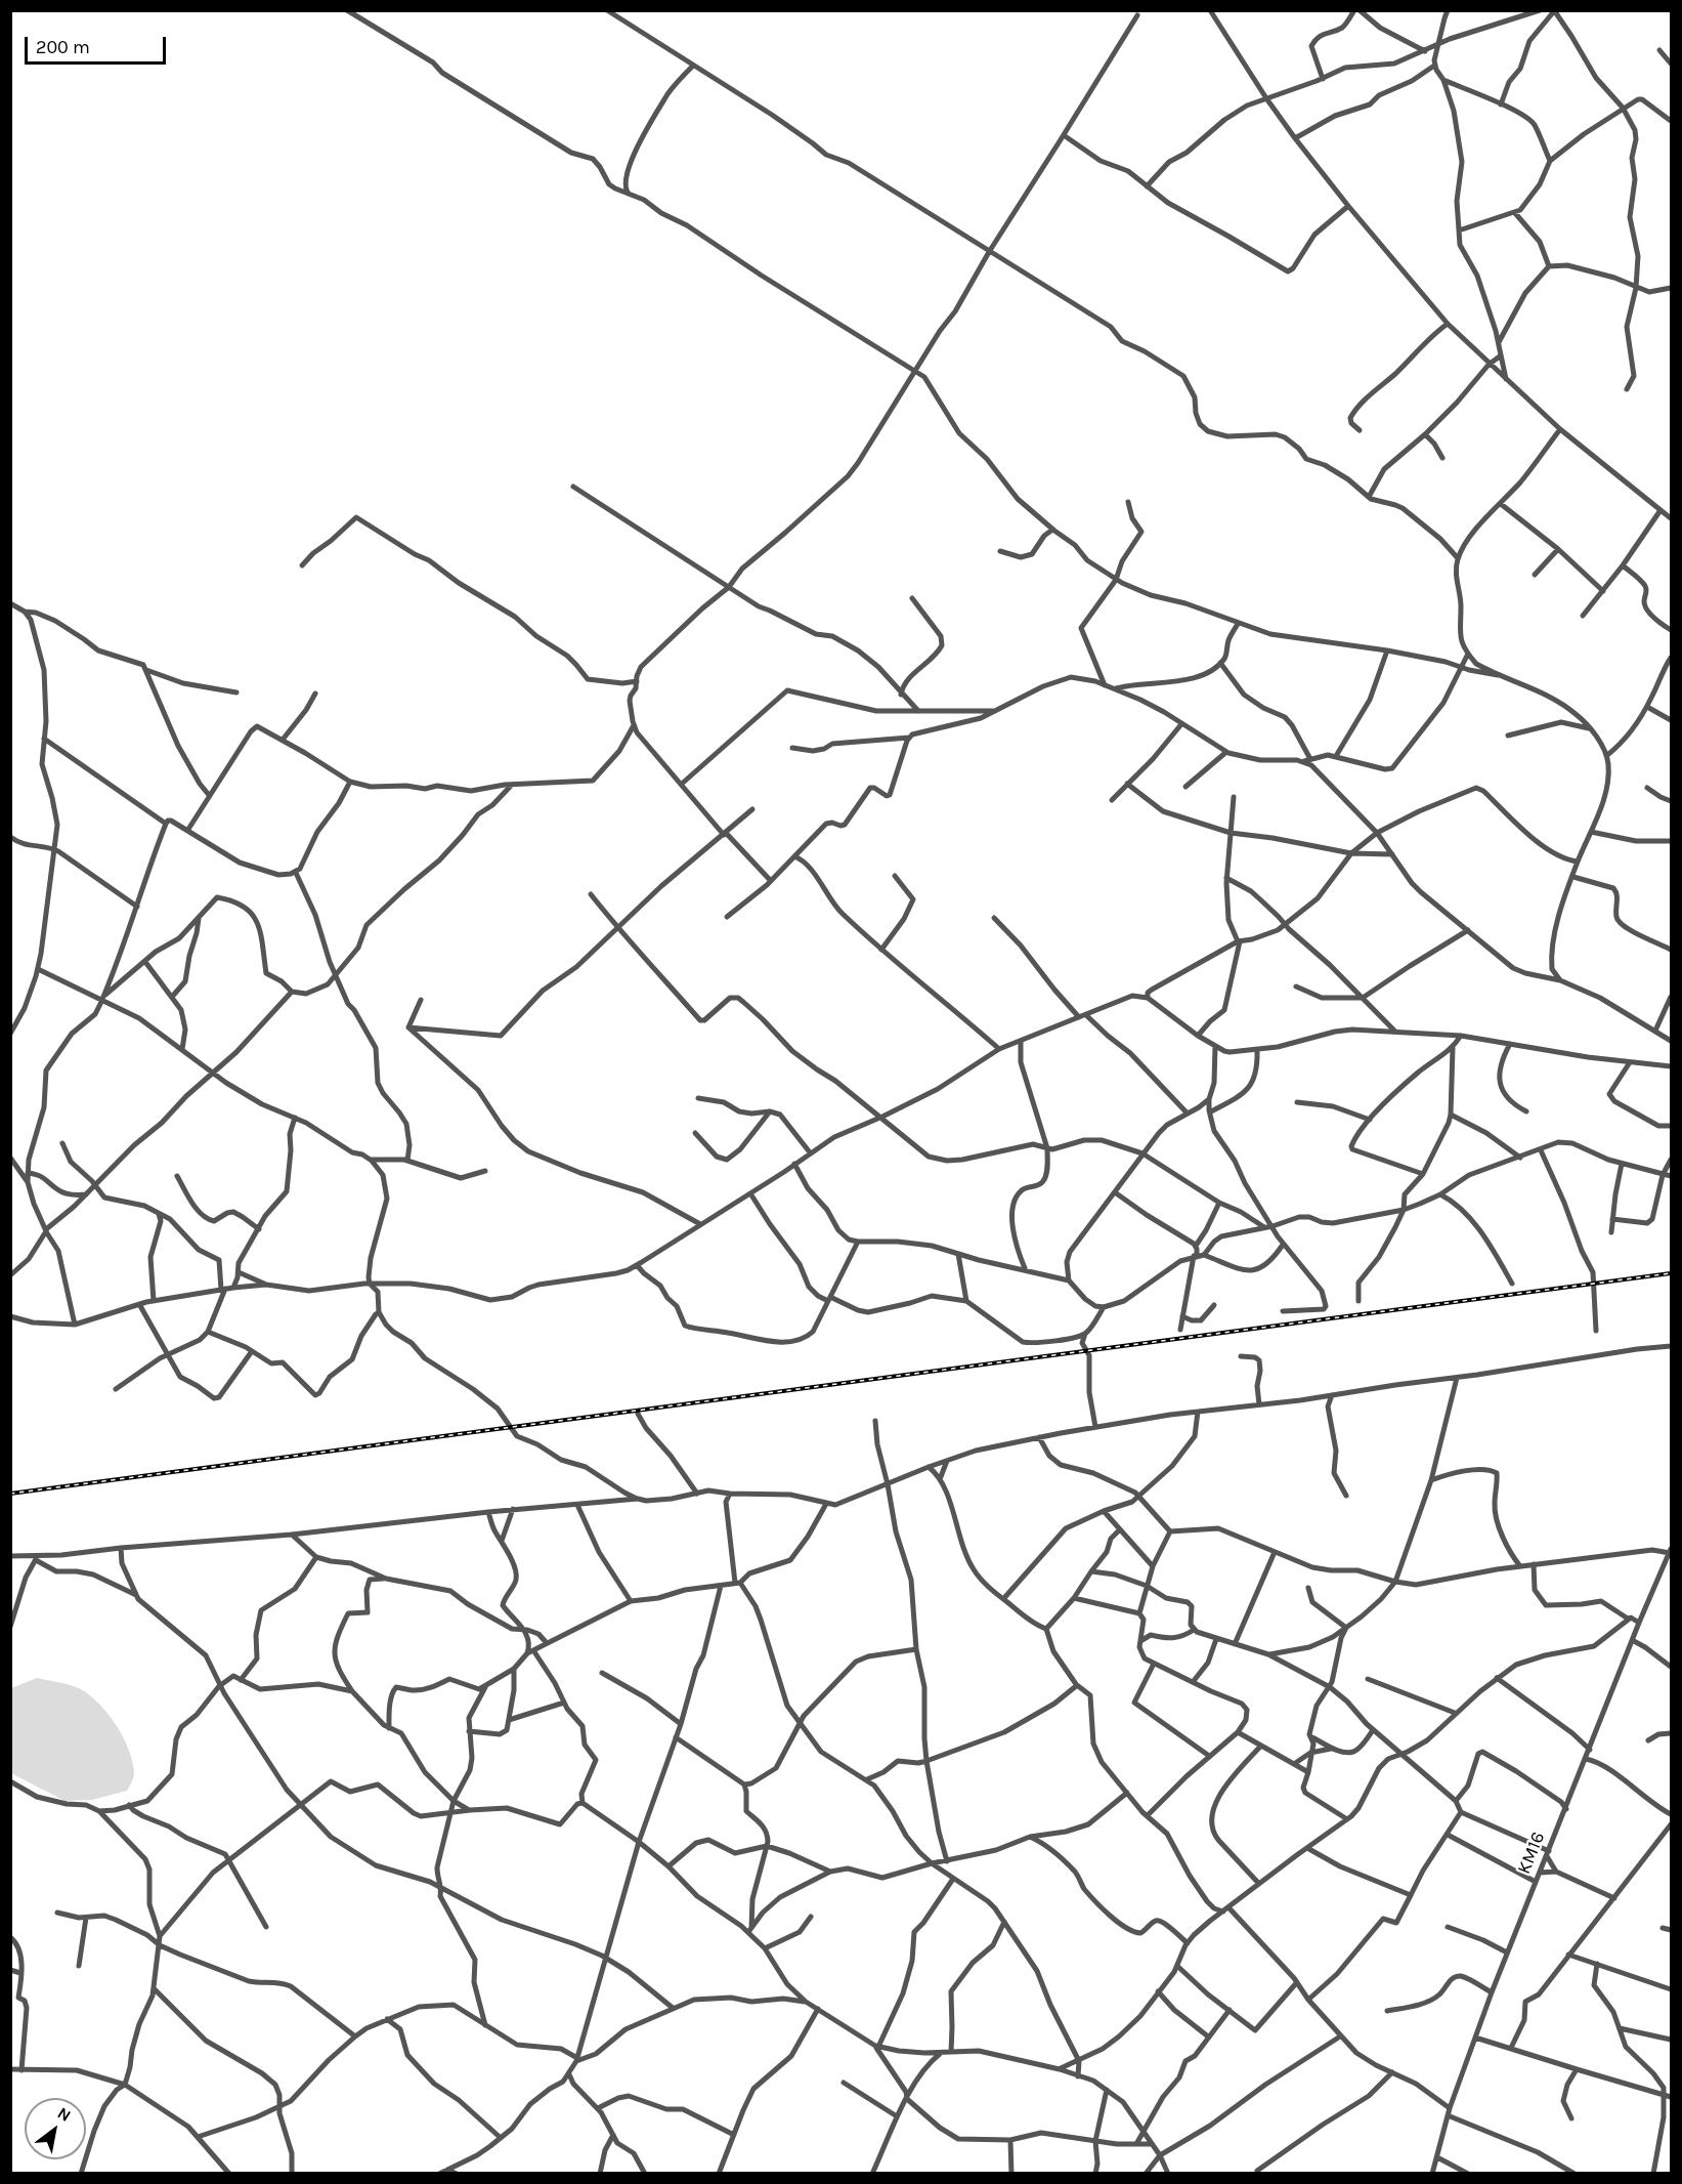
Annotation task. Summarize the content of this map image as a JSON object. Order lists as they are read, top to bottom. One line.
{"streets":{"street":["KM16"]},"scale_bar":"200 m","north":"top right"}
